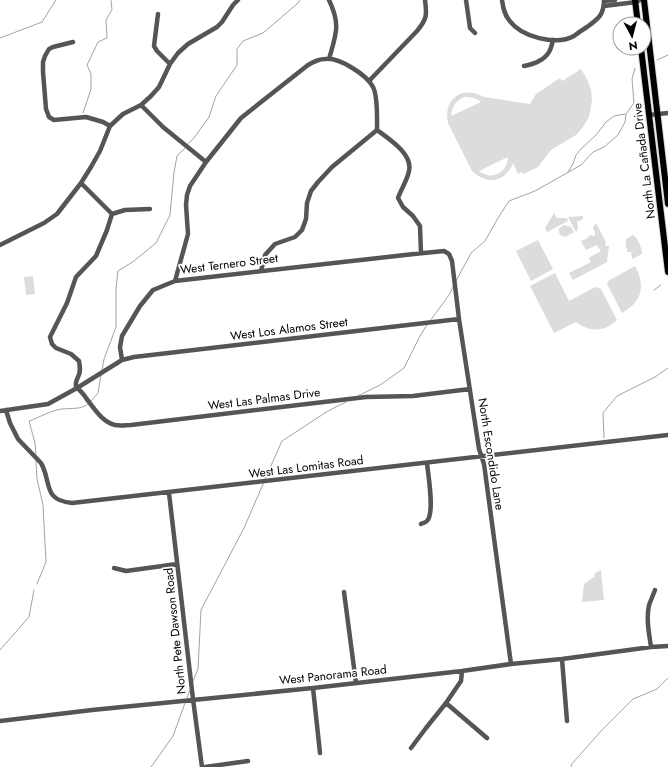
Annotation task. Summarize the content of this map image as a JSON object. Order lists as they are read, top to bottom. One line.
{"streets":{"main road":["North La Cañada Drive"],"street":["West Ternero Street","West Los Alamos Street","West Las Palmas Drive","North Escondido Lane","West Las Lomitas Road","North Pete Dawson Road","West Panorama Road"]},"crossings":[["West Ternero Street","West Los Alamos Street"],["West Ternero Street","North Escondido Lane"],["West Los Alamos Street","North Escondido Lane"],["West Las Palmas Drive","North Escondido Lane"],["North Escondido Lane","West Las Lomitas Road"],["North Escondido Lane","West Panorama Road"],["West Las Lomitas Road","North Pete Dawson Road"],["North Pete Dawson Road","West Panorama Road"]],"north":"bottom"}
